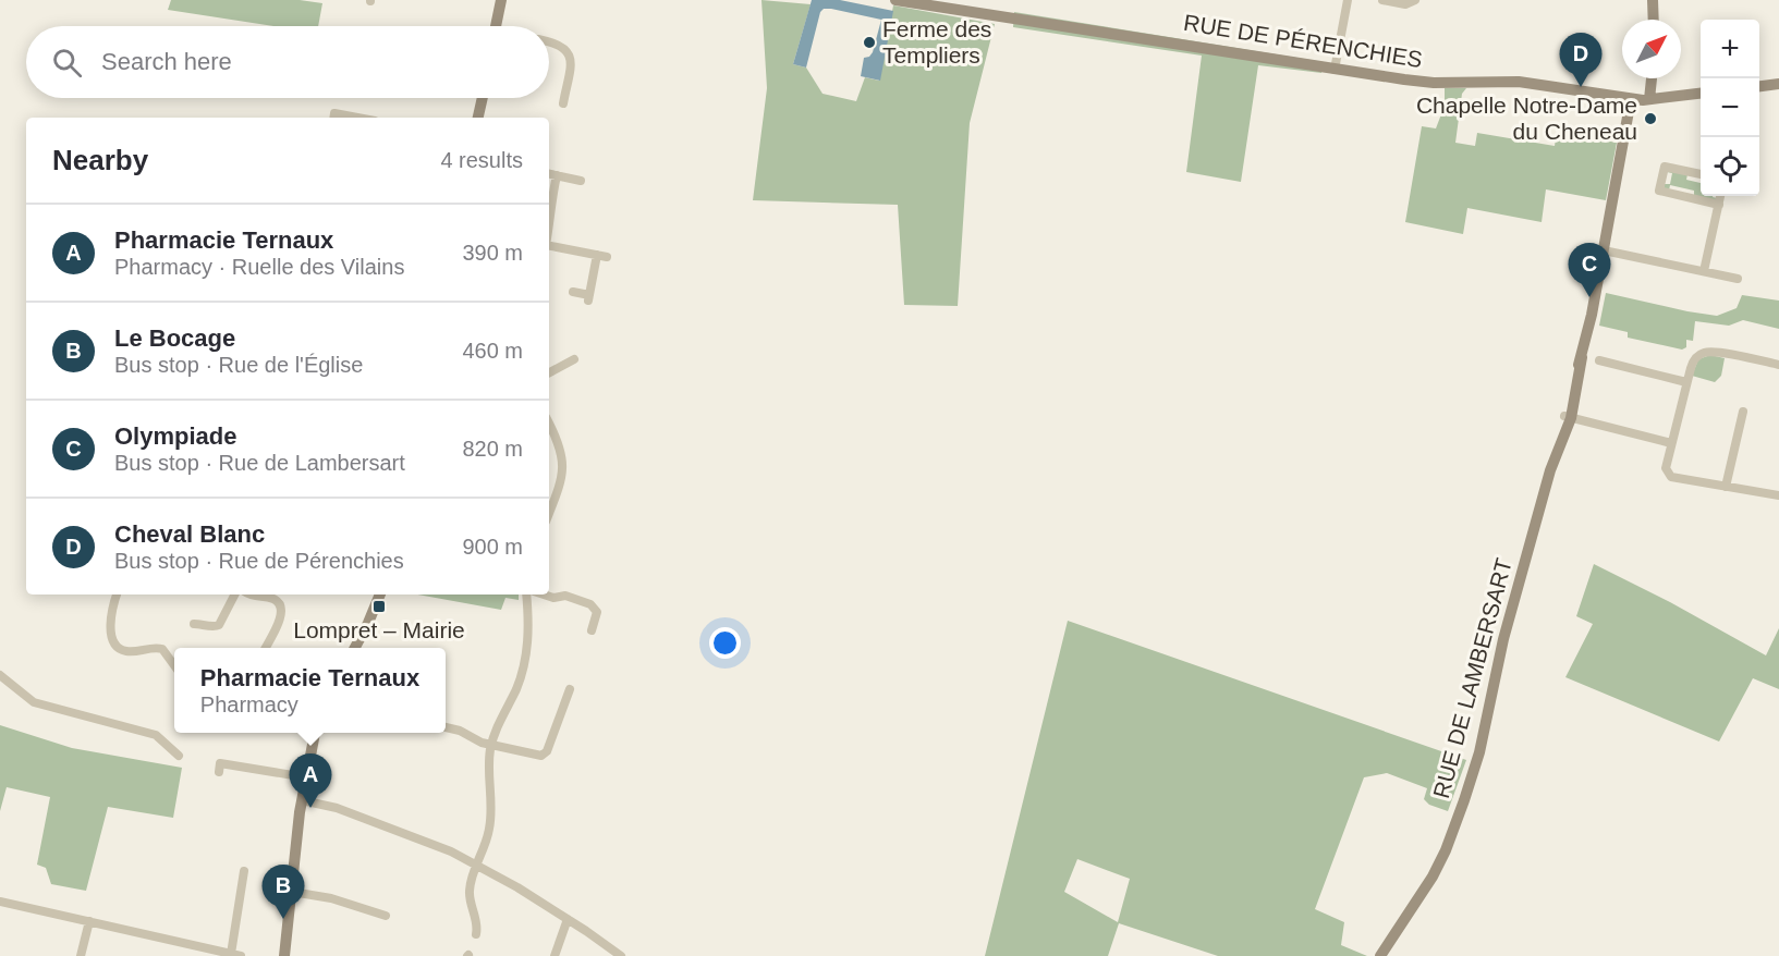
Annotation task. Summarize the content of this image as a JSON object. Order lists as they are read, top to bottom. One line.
{"streets":{"main road":["RUE DE PÉRENCHIES","RUE DE LAMBERSART"]},"crossings":[["RUE DE PÉRENCHIES","RUE DE LAMBERSART"]],"places":{"other":["Ferme des Templiers","Chapelle Notre-Dame du Cheneau"],"transit":["Lompret – Mairie"]},"north":"top right","page":{"map_buttons":["+","−"],"search":"Search here","pins":["D","C","A","B"],"heading":["Nearby","4 results"],"list":[{"mark":"A","name":"Pharmacie Ternaux","note":"Pharmacy · Ruelle des Vilains","value":"390 m"},{"mark":"B","name":"Le Bocage","note":"Bus stop · Rue de l'Église","value":"460 m"},{"mark":"C","name":"Olympiade","note":"Bus stop · Rue de Lambersart","value":"820 m"},{"mark":"D","name":"Cheval Blanc","note":"Bus stop · Rue de Pérenchies","value":"900 m"}],"popup":["Pharmacie Ternaux","Pharmacy"]}}
